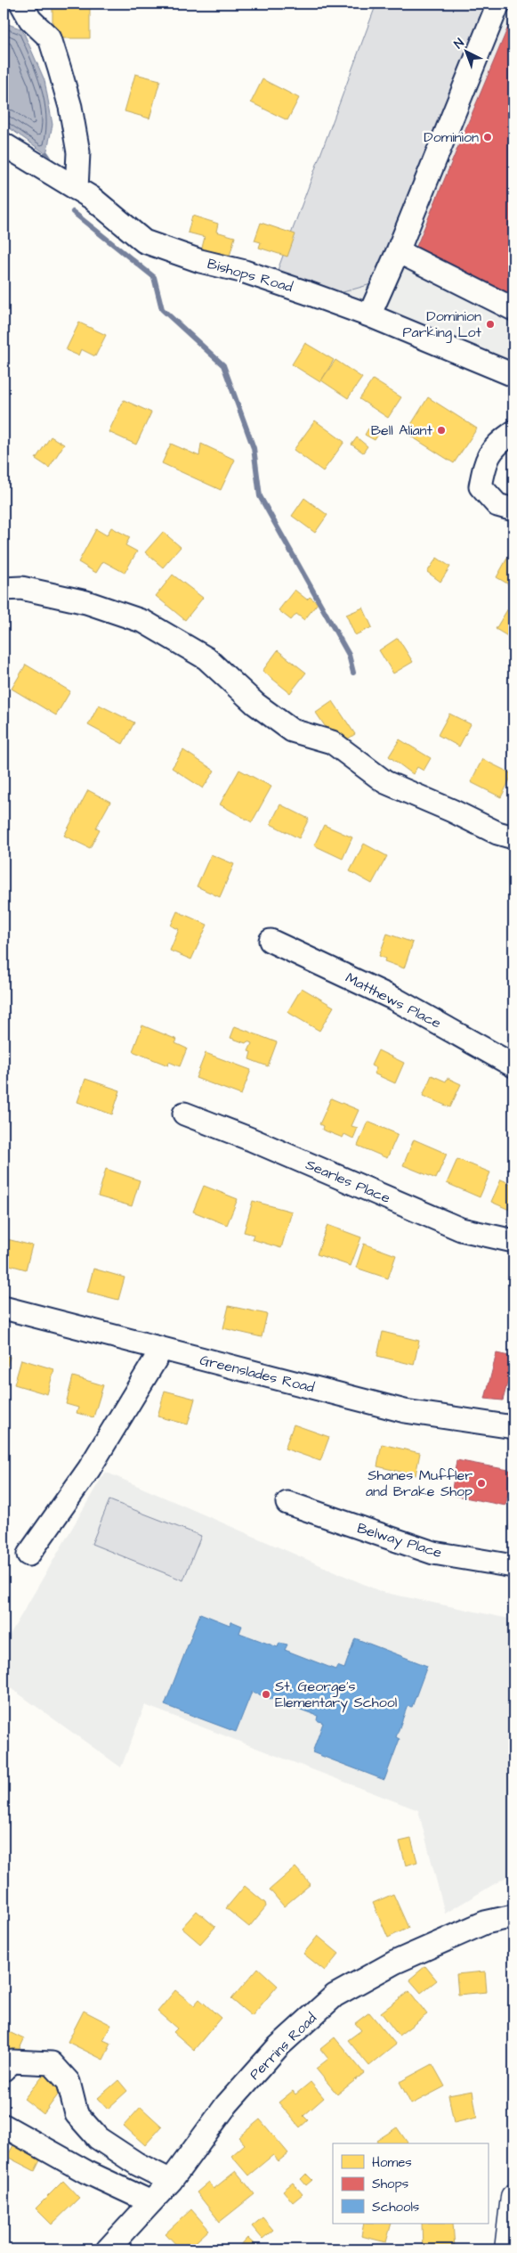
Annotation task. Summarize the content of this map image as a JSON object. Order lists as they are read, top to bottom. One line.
{"streets":{"street":["Bishops Road","Matthews Place","Searles Place","Greenslades Road","Belway Place","Perrins Road"]},"places":["Dominion","Dominion Parking Lot","Bell Aliant","Shanes Muffler and Brake Shop","St. George's Elementary School"],"legend":["Homes","Shops","Schools"],"north":"top left"}
